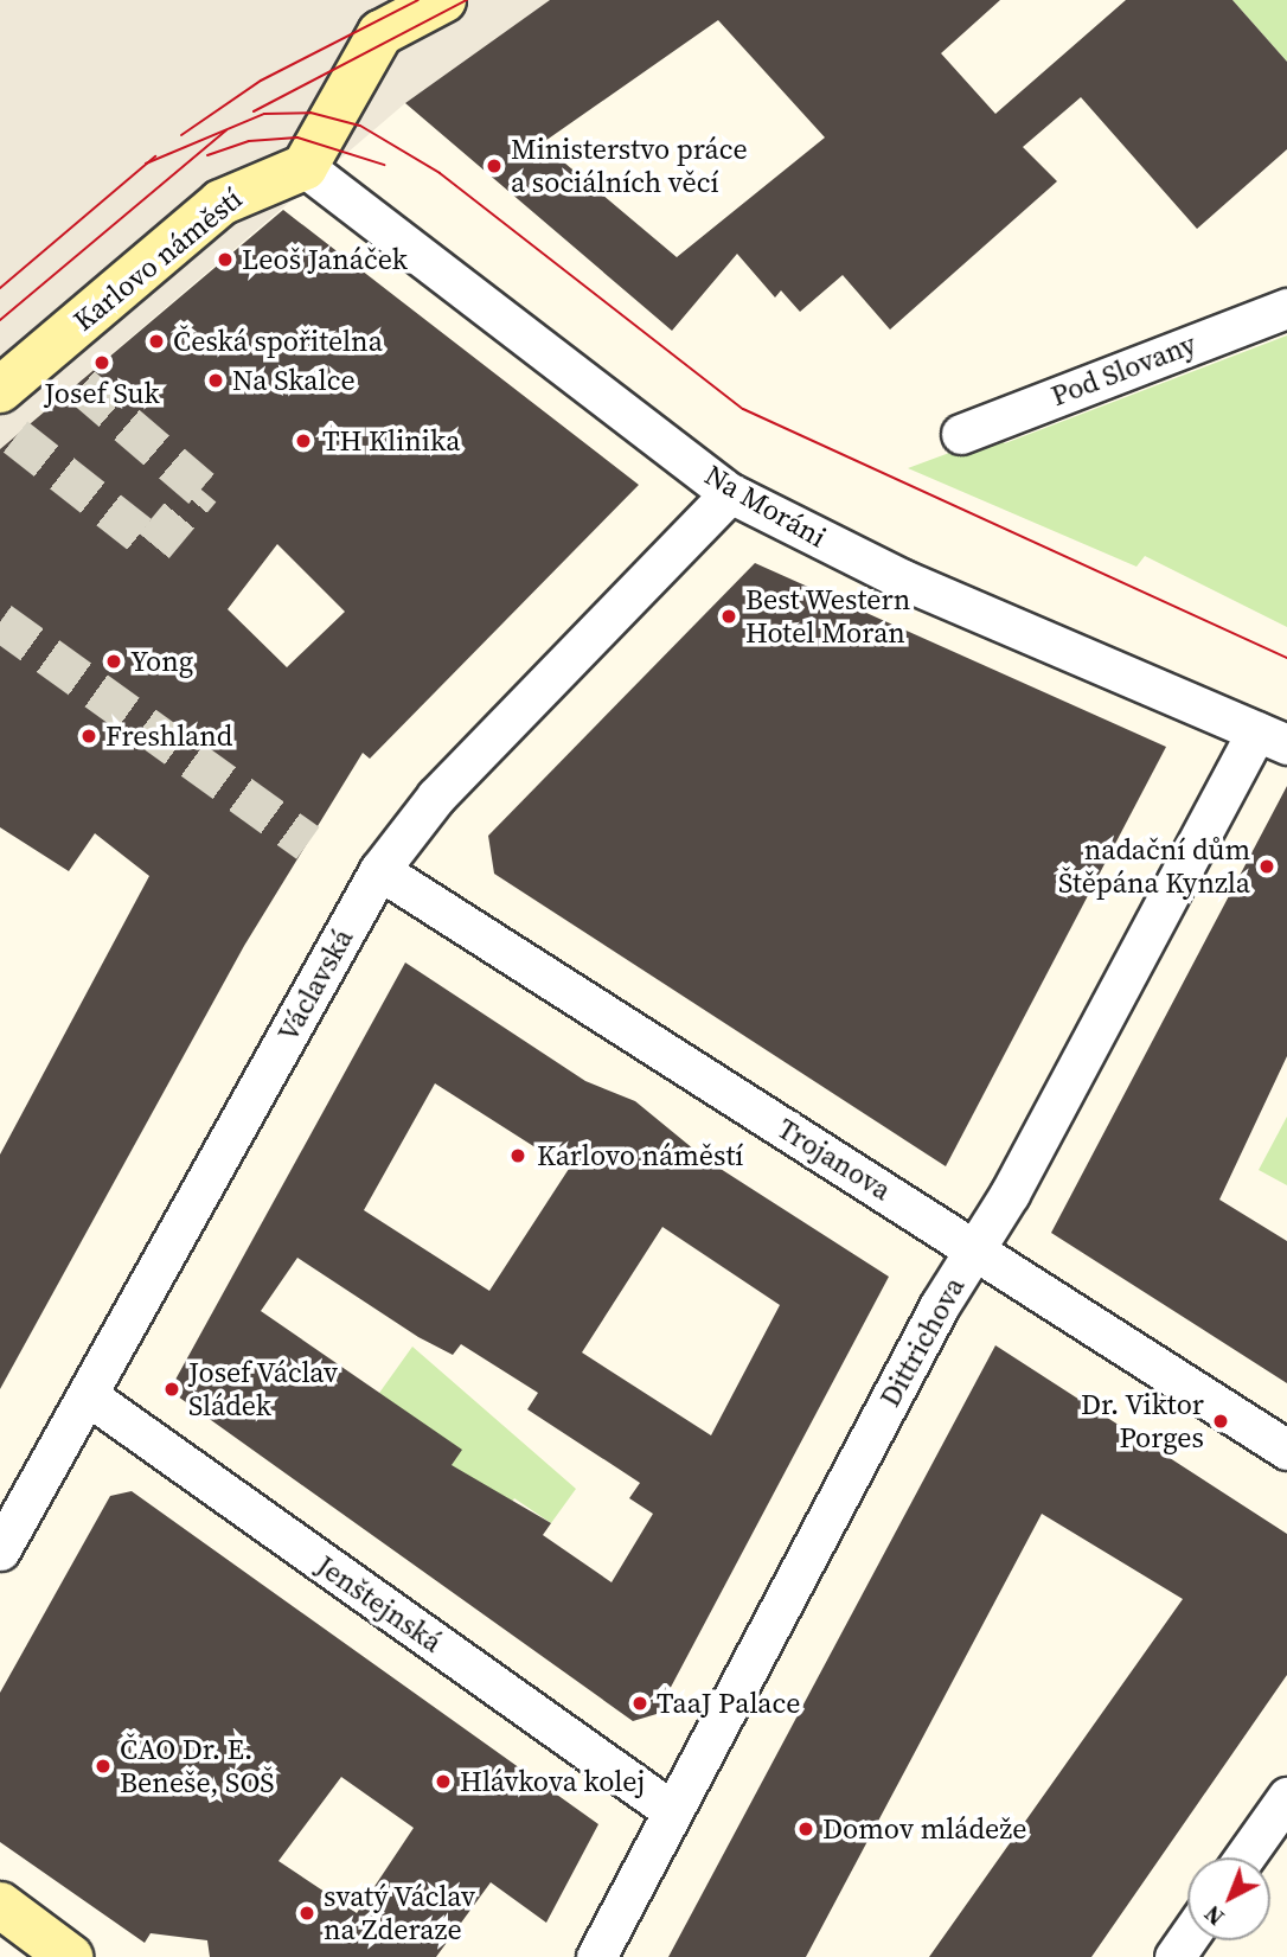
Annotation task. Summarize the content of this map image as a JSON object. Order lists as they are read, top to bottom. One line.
{"streets":{"street":["Karlovo náměstí","Pod Slovany","Na Moráni","Václavská","Trojanova","Dittrichova","Jenštejnská"]},"crossings":[["Karlovo náměstí","Na Moráni"],["Na Moráni","Václavská"],["Na Moráni","Dittrichova"],["Václavská","Trojanova"],["Václavská","Jenštejnská"],["Trojanova","Dittrichova"],["Dittrichova","Jenštejnská"]],"places":["Ministerstvo práce a sociálních věcí","Leoš Janáček","Česká spořitelna","Josef Suk","Na Skalce","TH Klinika","Best Western Hotel Moran","Yong","Freshland","nadační dům Štěpána Kynzla","Karlovo náměstí","Josef Václav Sládek","Dr. Viktor Porges","TaaJ Palace","ČAO Dr. E. Beneše, SOŠ","Hlávkova kolej","Domov mládeže","svatý Václav na Zderaze"],"north":"bottom left"}
